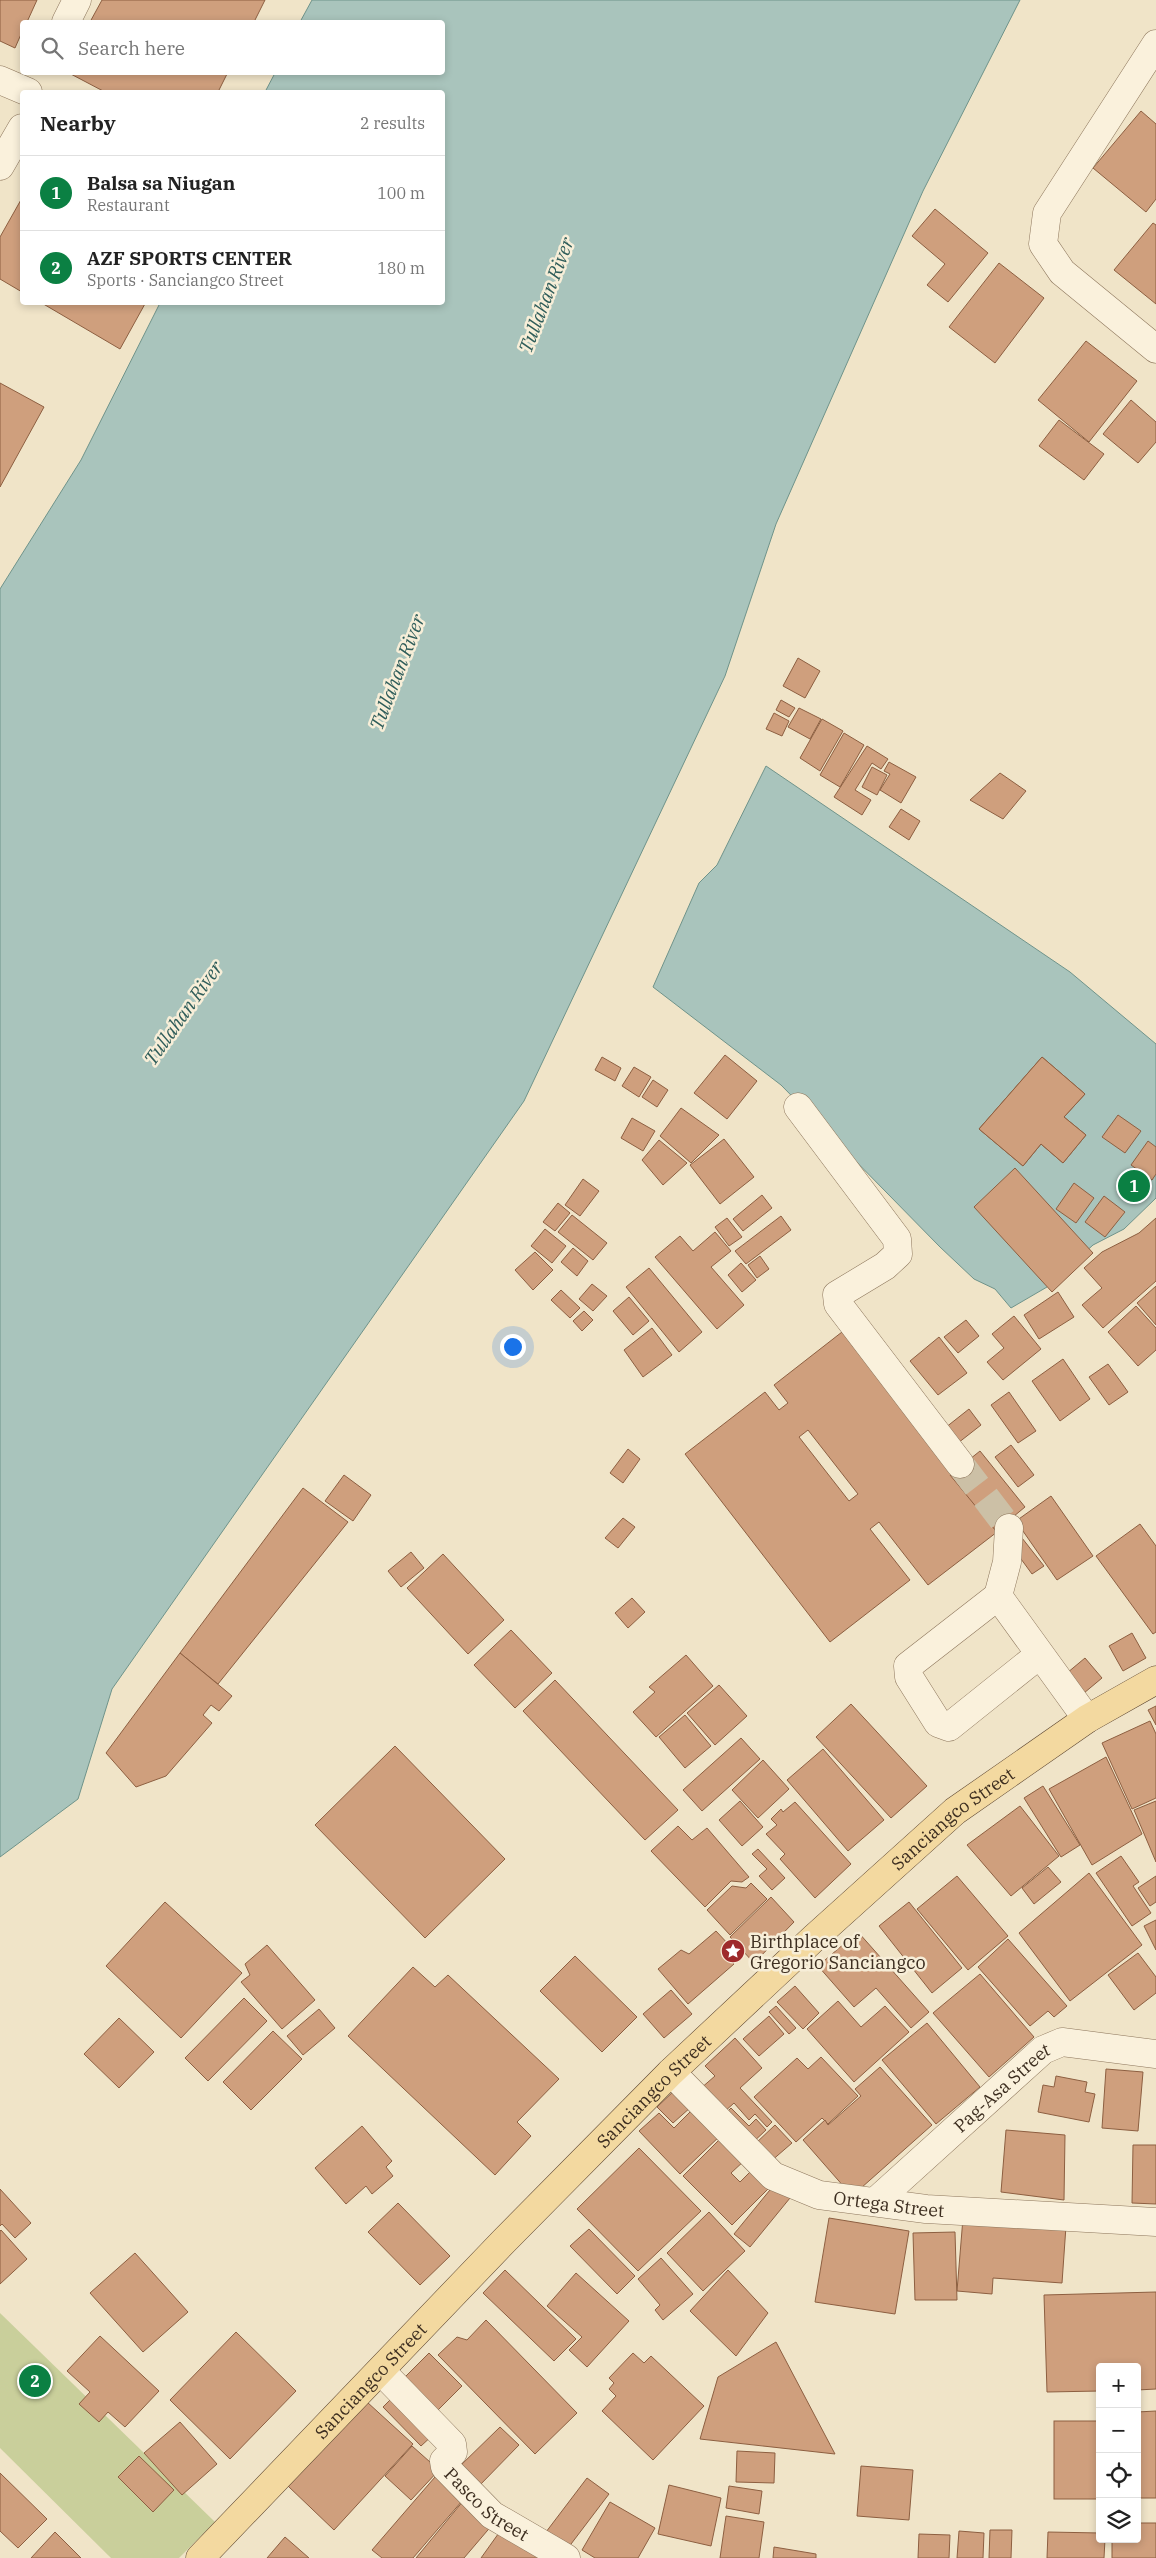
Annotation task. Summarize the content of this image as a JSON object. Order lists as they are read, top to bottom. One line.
{"streets":{"main road":["Sanciangco Street"],"street":["Pag-Asa Street","Ortega Street","Pasco Street"]},"crossings":[["Sanciangco Street","Ortega Street"],["Sanciangco Street","Pasco Street"],["Pag-Asa Street","Ortega Street"]],"water":["Tullahan River"],"places":{"place":["Birthplace of Gregorio Sanciangco"]},"page":{"search":"Search here","heading":["Nearby","2 results"],"list":[{"mark":"1","name":"Balsa sa Niugan","note":"Restaurant","value":"100 m"},{"mark":"2","name":"AZF SPORTS CENTER","note":"Sports · Sanciangco Street","value":"180 m"}],"pins":["1","2"],"map_buttons":["+","−"]}}
